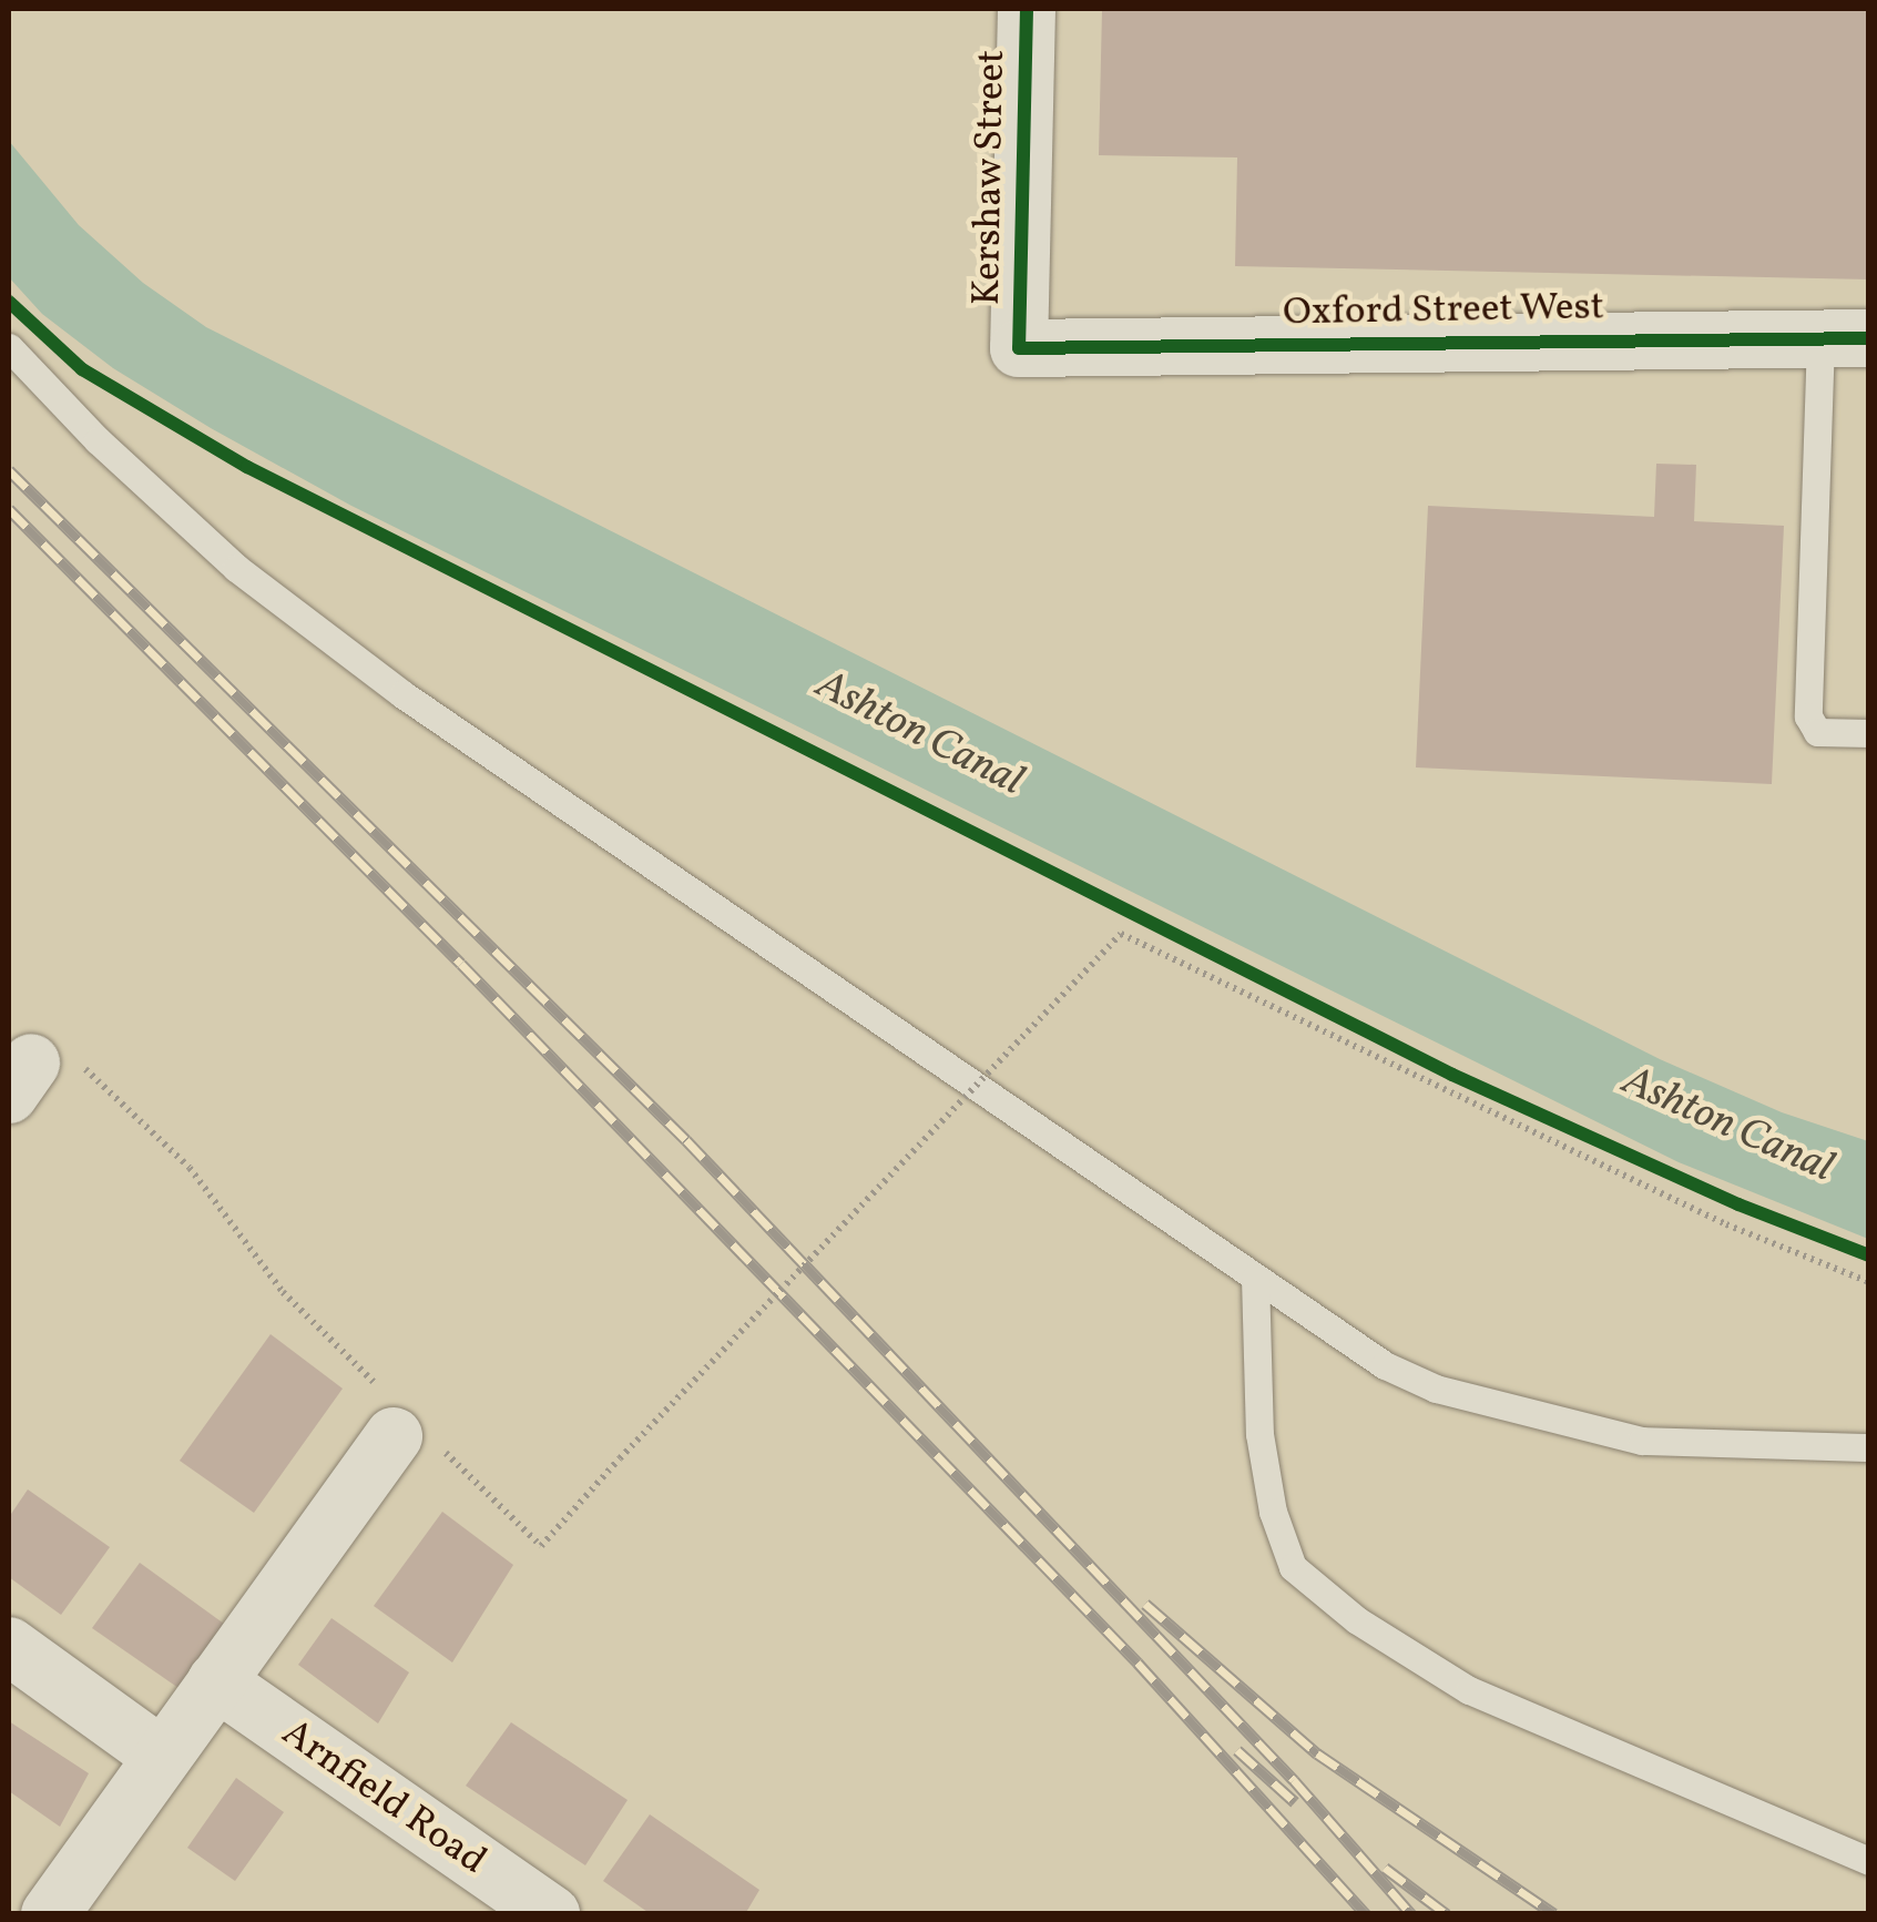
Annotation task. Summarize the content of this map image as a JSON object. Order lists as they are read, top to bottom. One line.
{"streets":{"street":["Kershaw Street","Oxford Street West","Arnfield Road"]},"crossings":[["Kershaw Street","Oxford Street West"]],"water":["Ashton Canal"]}
